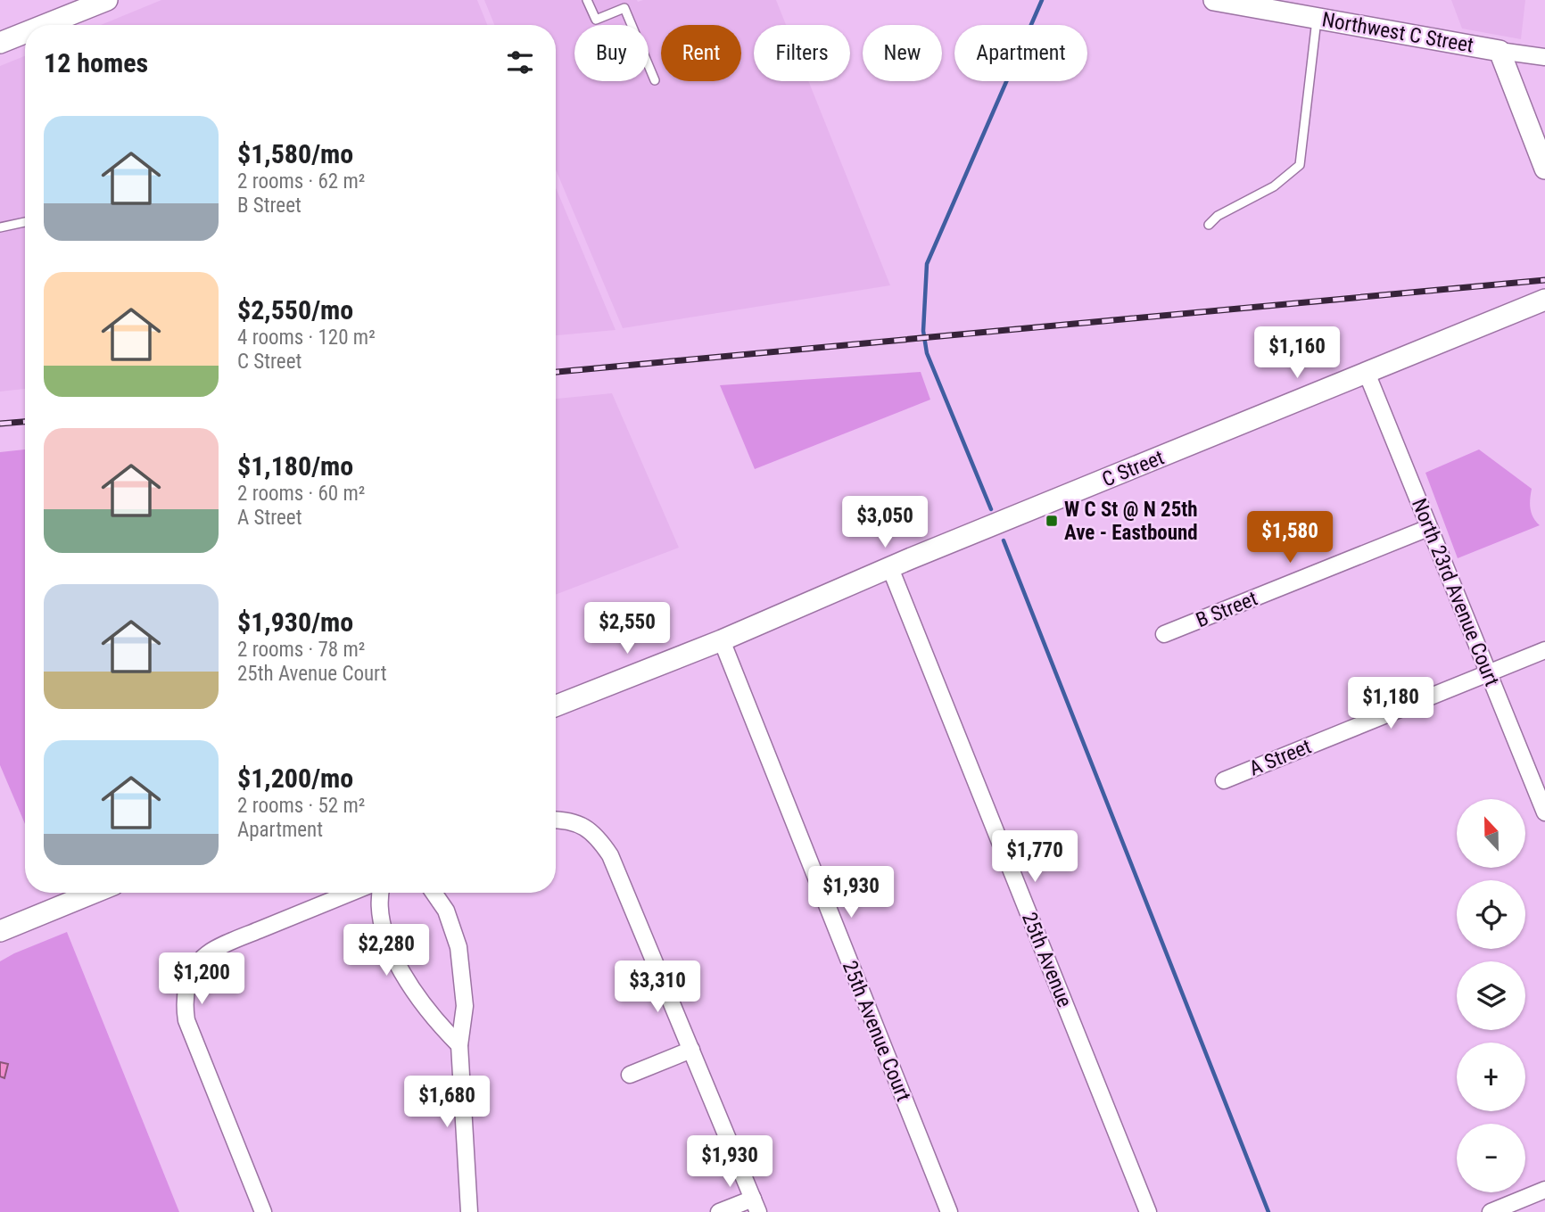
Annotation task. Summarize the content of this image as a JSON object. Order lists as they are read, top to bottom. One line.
{"streets":{"street":["Northwest C Street","C Street","North 23rd Avenue Court","B Street","A Street","25th Avenue","25th Avenue Court"]},"crossings":[["C Street","North 23rd Avenue Court"],["C Street","25th Avenue"],["C Street","25th Avenue Court"],["North 23rd Avenue Court","B Street"],["North 23rd Avenue Court","A Street"]],"places":{"transit":["W C St @ N 25th Ave - Eastbound"]},"north":"top","page":{"chip":["Buy","Rent","Filters","New","Apartment"],"heading":"12 homes","list":[{"name":"$1,580/mo","note":"2 rooms · 62 m² · B Street"},{"name":"$2,550/mo","note":"4 rooms · 120 m² · C Street"},{"name":"$1,180/mo","note":"2 rooms · 60 m² · A Street"},{"name":"$1,930/mo","note":"2 rooms · 78 m² · 25th Avenue Court"},{"name":"$1,200/mo","note":"2 rooms · 52 m² · Apartment"}],"price":["$1,160","$3,050","$1,580","$2,550","$1,180","$1,770","$1,930","$2,280","$1,200","$3,310","$1,680","$1,930"],"map_buttons":["+","−"]}}
